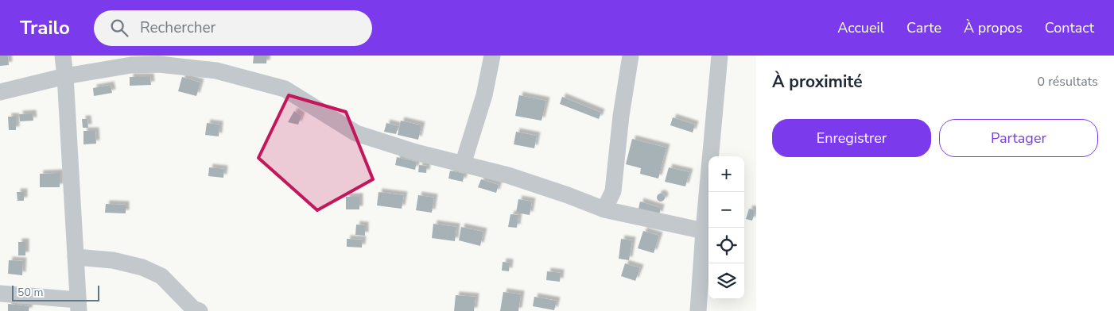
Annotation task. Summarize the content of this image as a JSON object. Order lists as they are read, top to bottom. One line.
{"scale_bar":"50 m","page":{"header":"Trailo","search":"Rechercher","nav":["Accueil","Carte","À propos","Contact"],"heading":["À proximité","0 résultats"],"buttons":["Enregistrer","Partager"],"map_buttons":["+","−"],"scale":"50 m"}}
